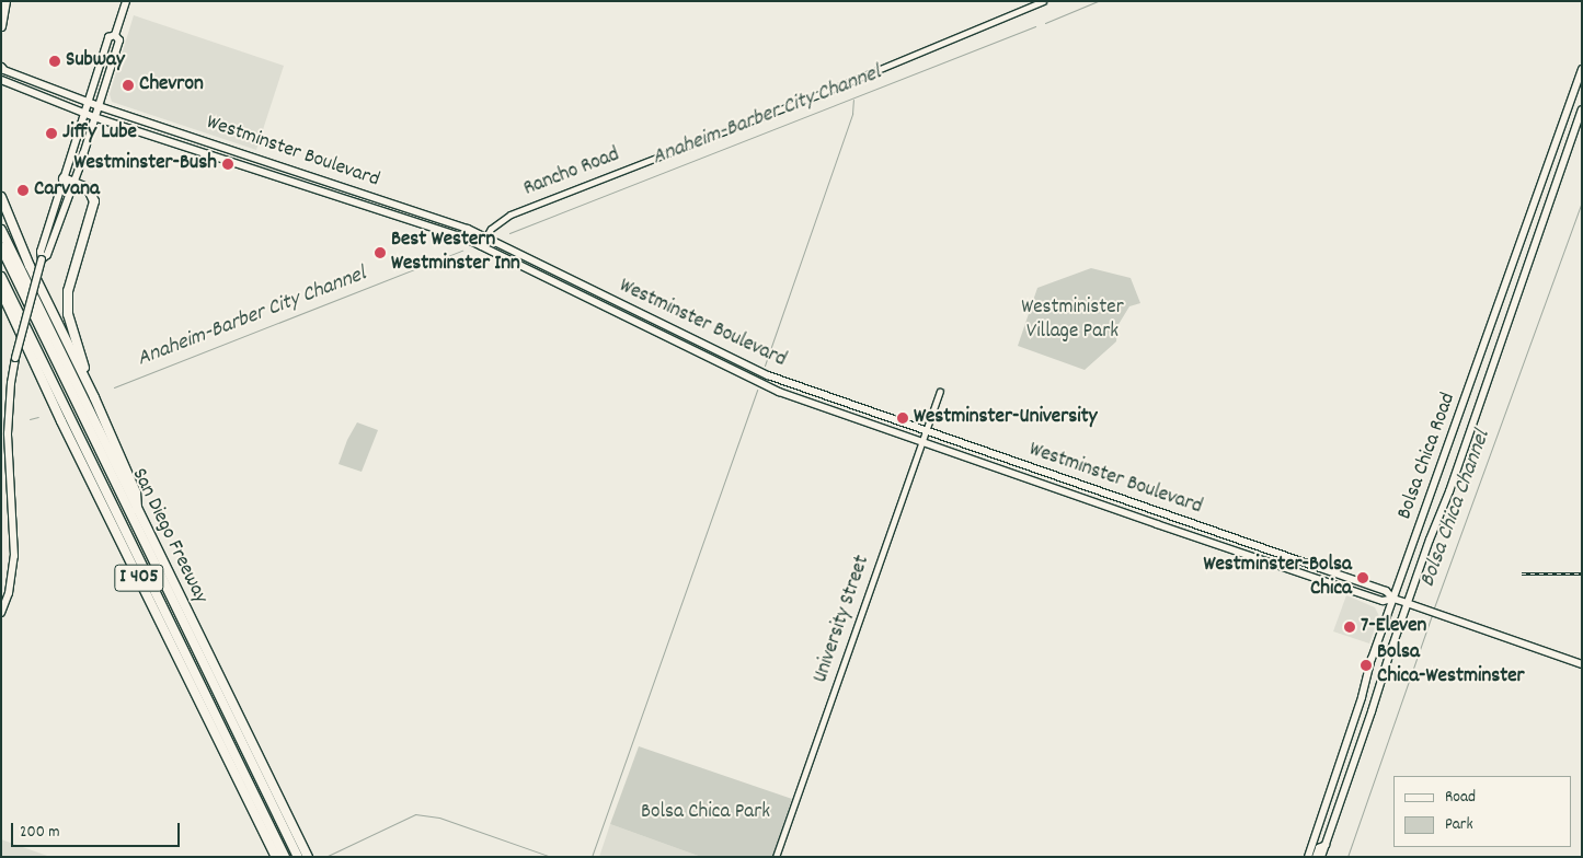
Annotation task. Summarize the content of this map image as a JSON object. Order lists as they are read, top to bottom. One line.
{"streets":{"highway":["San Diego Freeway","I 405"],"main road":["Westminster Boulevard","Bolsa Chica Road"],"street":["Rancho Road","University Street"]},"crossings":[["Westminster Boulevard","Rancho Road"],["Westminster Boulevard","Bolsa Chica Road"],["Westminster Boulevard","University Street"]],"water":["Anaheim-Barber City Channel","Bolsa Chica Channel"],"parks":["Westminister Village Park","Bolsa Chica Park"],"places":["Subway","Chevron","Jiffy Lube","Westminster-Bush","Carvana","Best Western Westminster Inn","Westminster-University","Westminster-Bolsa Chica","7-Eleven","Bolsa Chica-Westminster"],"legend":["Road","Park"],"scale_bar":"200 m"}
